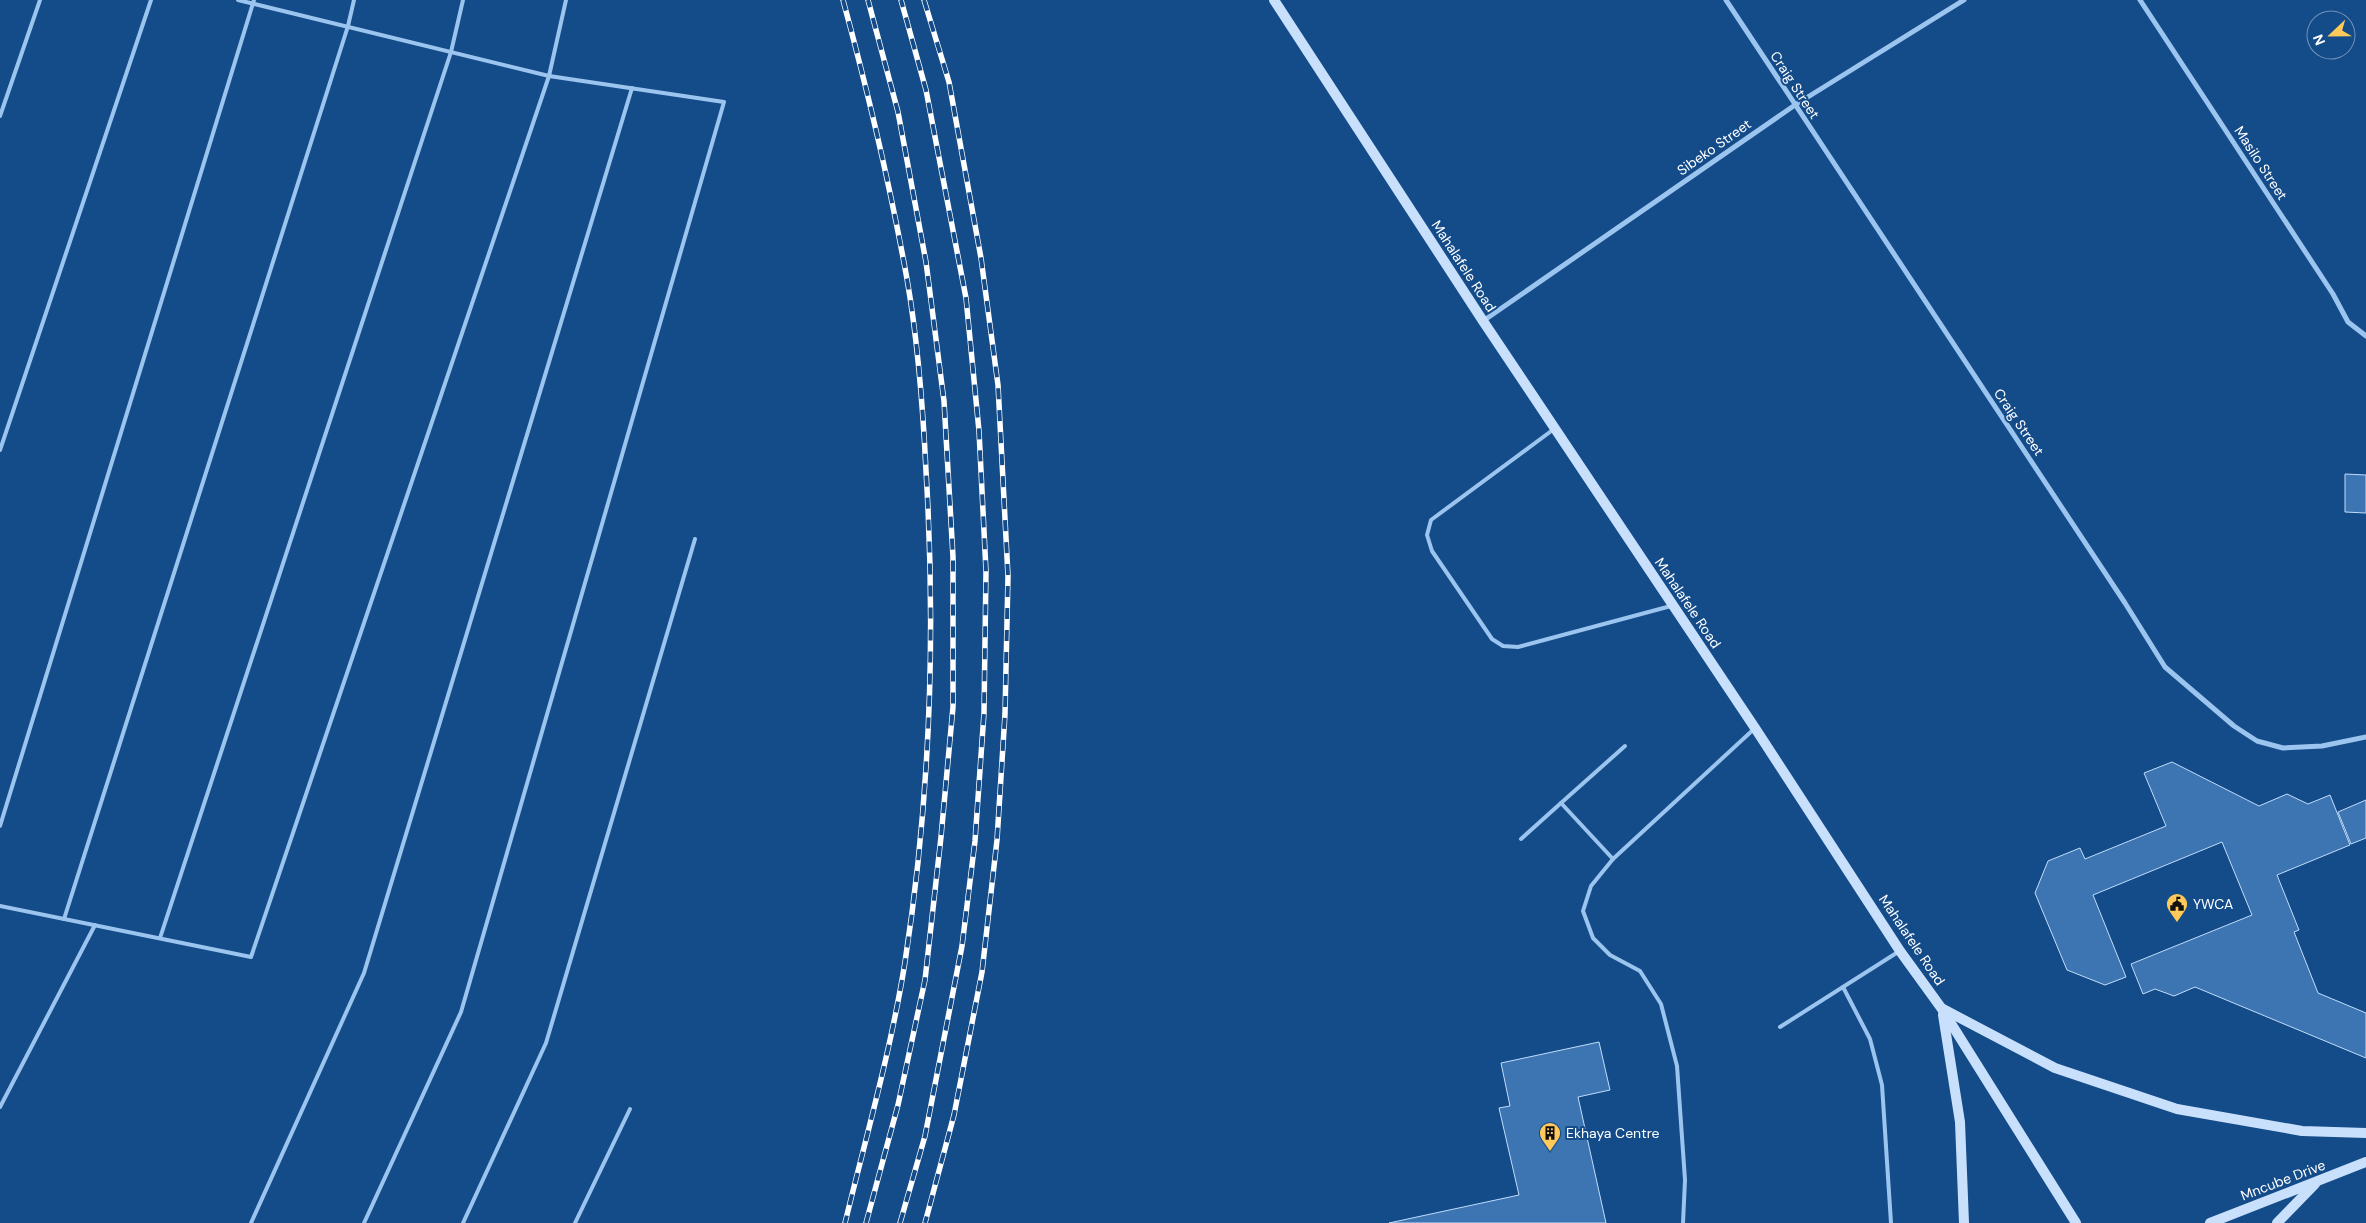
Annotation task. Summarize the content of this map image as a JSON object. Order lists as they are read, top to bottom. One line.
{"streets":{"main road":["Mahalafele Road","Mncube Drive"],"street":["Craig Street","Sibeko Street","Masilo Street"]},"crossings":[["Craig Street","Sibeko Street"],["Sibeko Street","Mahalafele Road"]],"places":{"public building":["YWCA"],"building":["Ekhaya Centre"]},"north":"left"}
